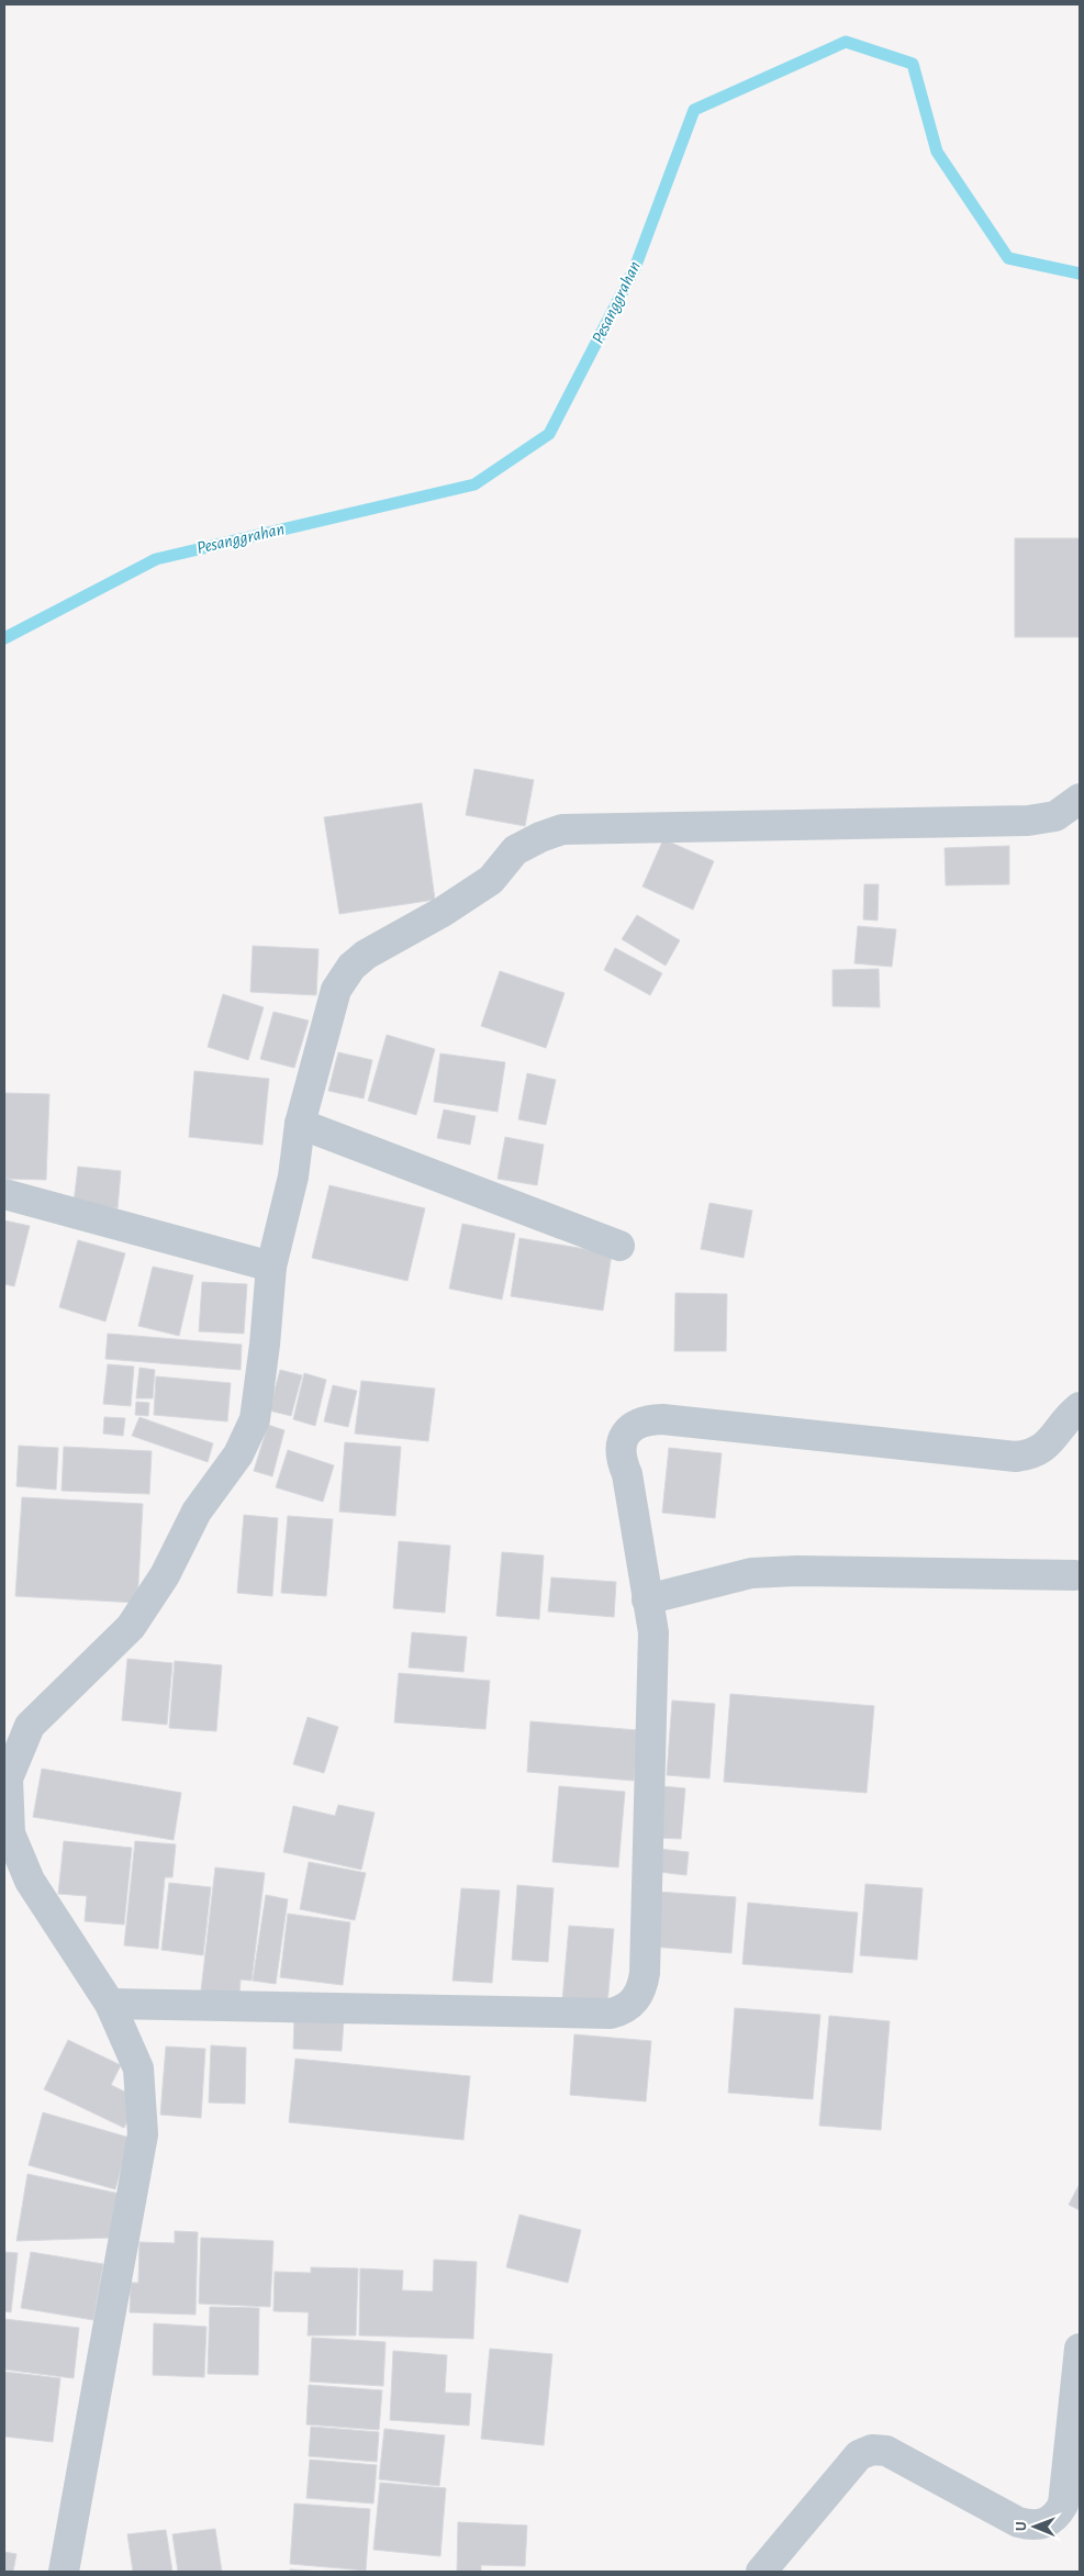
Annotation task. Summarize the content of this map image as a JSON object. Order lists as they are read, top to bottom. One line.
{"water":["Pesanggrahan"],"north":"left"}
